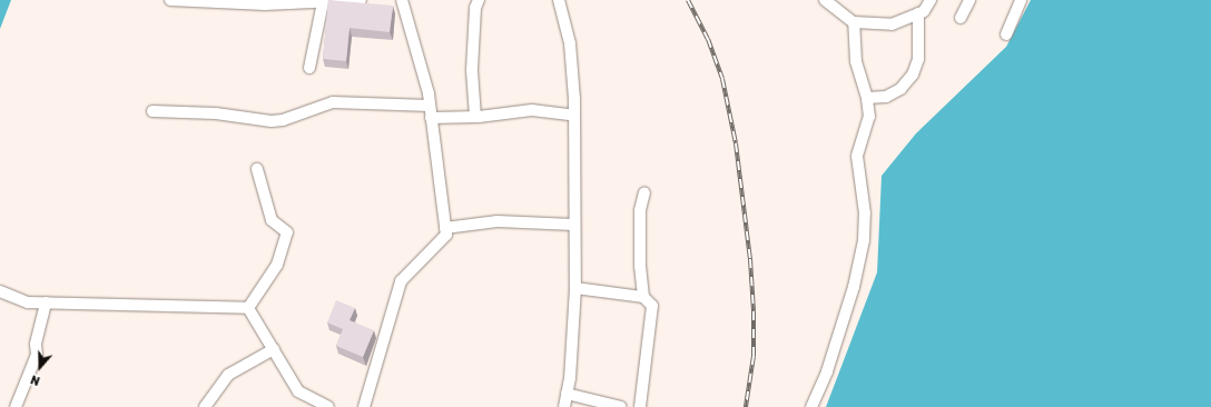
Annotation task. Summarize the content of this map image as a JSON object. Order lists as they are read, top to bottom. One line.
{"north":"bottom"}
